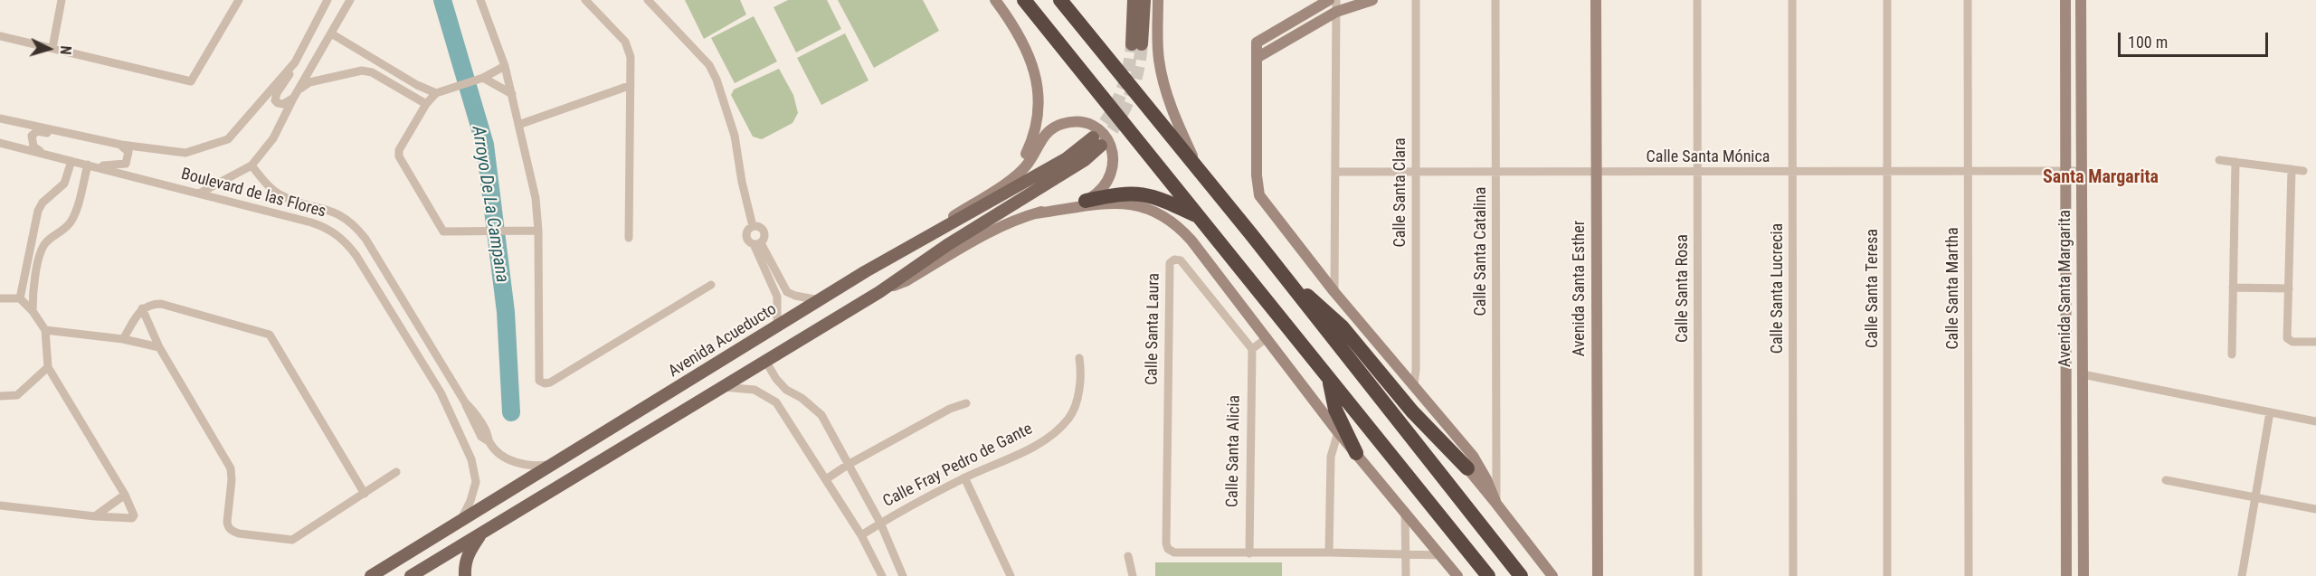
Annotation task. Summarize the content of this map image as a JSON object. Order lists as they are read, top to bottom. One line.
{"streets":{"main road":["Avenida Santa Esther","Avenida Santa Margarita","Avenida Acueducto"],"street":["Calle Santa Mónica","Calle Santa Clara","Boulevard de las Flores","Calle Santa Catalina","Calle Santa Rosa","Calle Santa Lucrecia","Calle Santa Teresa","Calle Santa Martha","Calle Santa Laura","Calle Santa Alicia","Calle Fray Pedro de Gante"]},"crossings":[["Calle Santa Mónica","Calle Santa Clara"],["Calle Santa Mónica","Calle Santa Catalina"],["Calle Santa Mónica","Avenida Santa Esther"],["Calle Santa Mónica","Calle Santa Rosa"],["Calle Santa Mónica","Calle Santa Lucrecia"],["Calle Santa Mónica","Calle Santa Teresa"],["Calle Santa Mónica","Calle Santa Martha"],["Calle Santa Mónica","Avenida Santa Margarita"],["Boulevard de las Flores","Avenida Acueducto"],["Calle Santa Laura","Calle Santa Alicia"]],"districts":["Santa Margarita"],"water":["Arroyo De La Campana"],"scale_bar":"100 m","north":"right"}
